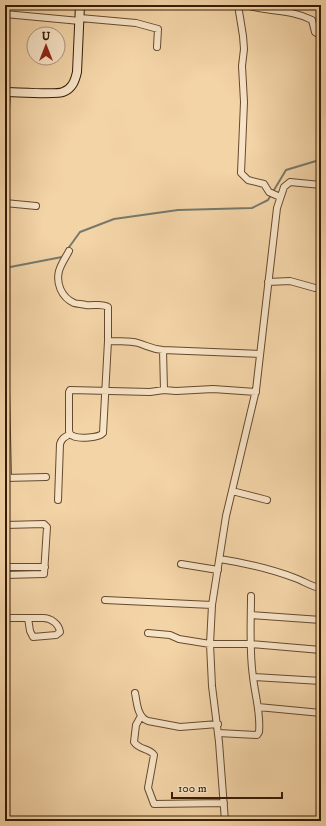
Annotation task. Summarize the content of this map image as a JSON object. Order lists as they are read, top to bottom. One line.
{"scale_bar":"100 m","north":"top"}
